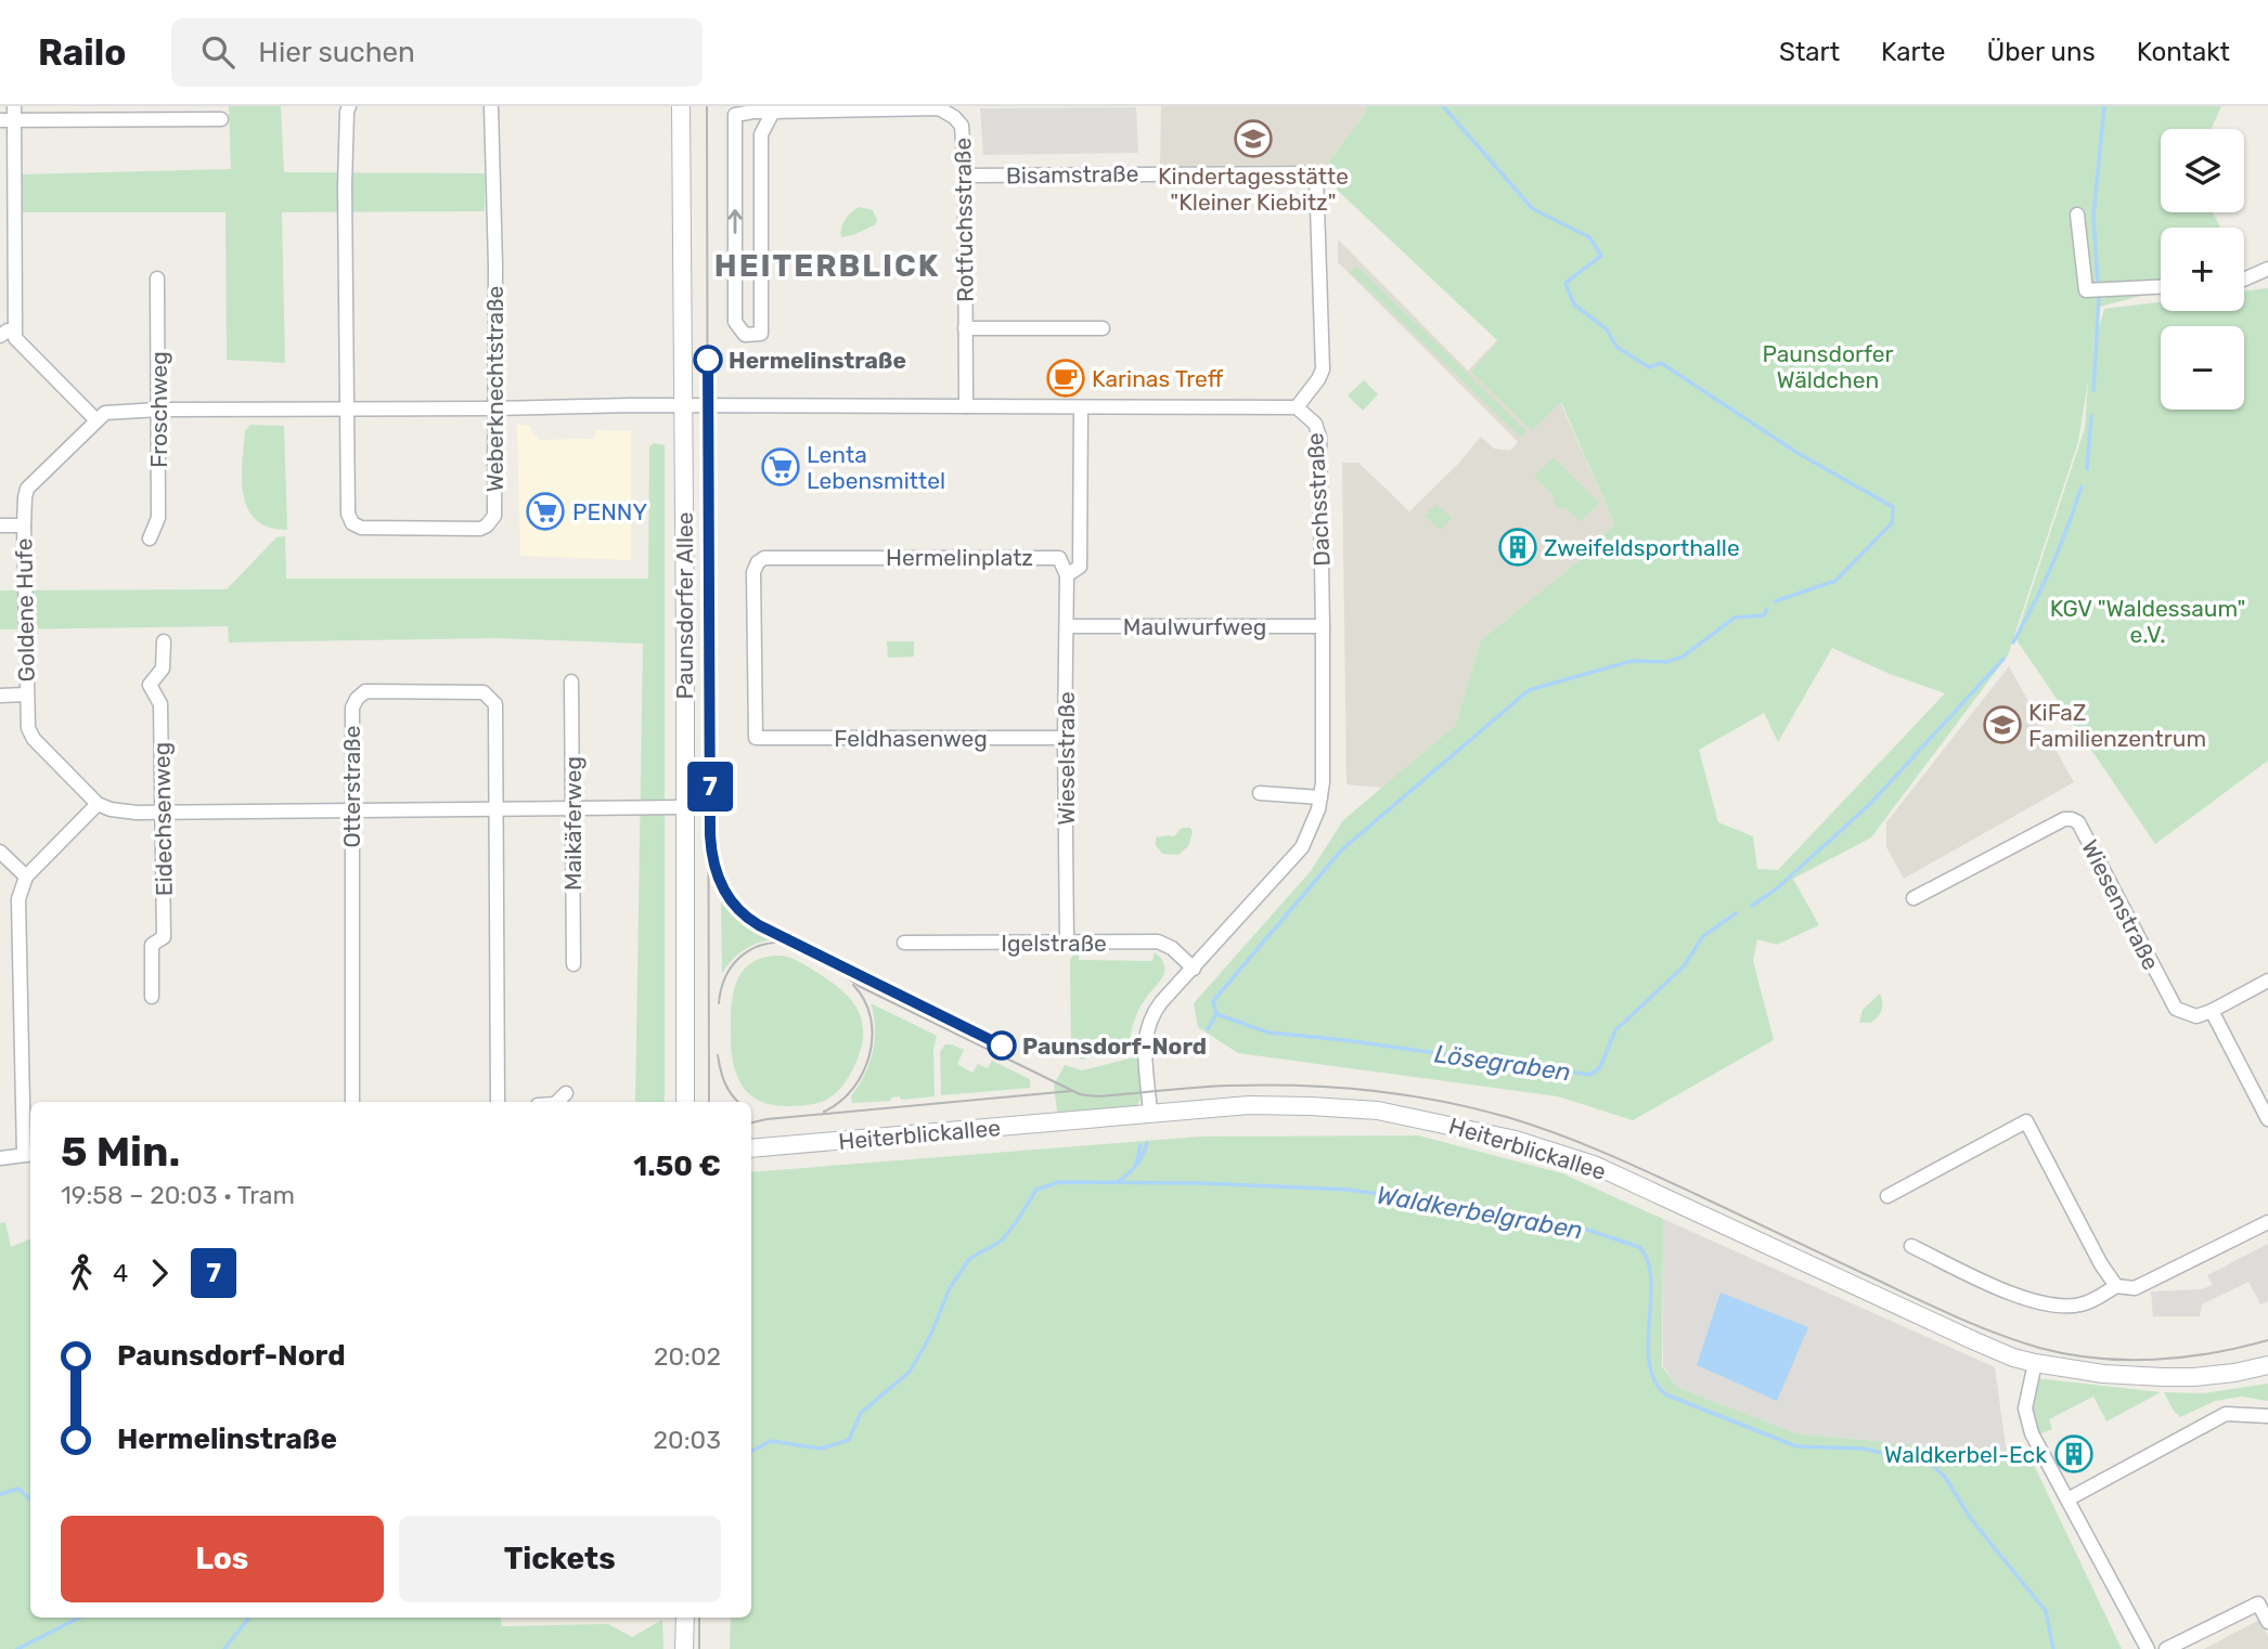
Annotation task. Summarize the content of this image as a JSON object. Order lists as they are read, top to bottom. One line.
{"streets":{"main road":["Paunsdorfer Allee","Heiterblickallee"],"street":["Bisamstraße","Rotfuchsstraße","Weberknechtstraße","Froschweg","Dachsstraße","Hermelinplatz","Goldene Hufe","Maulwurfweg","Feldhasenweg","Wieselstraße","Otterstraße","Eidechsenweg","Maikäferweg","Wiesenstraße","Igelstraße"]},"crossings":[["Bisamstraße","Rotfuchsstraße"],["Bisamstraße","Dachsstraße"],["Dachsstraße","Maulwurfweg"],["Dachsstraße","Igelstraße"],["Dachsstraße","Heiterblickallee"],["Hermelinplatz","Feldhasenweg"],["Hermelinplatz","Wieselstraße"],["Maulwurfweg","Wieselstraße"],["Feldhasenweg","Wieselstraße"],["Wieselstraße","Igelstraße"]],"districts":["HEITERBLICK"],"water":["Lösegraben","Waldkerbelgraben"],"parks":["Paunsdorfer Wäldchen","KGV \"Waldessaum\" e.V."],"places":{"school or university":["Kindertagesstätte \"Kleiner Kiebitz\"","KiFaZ Familienzentrum"],"other":["Hermelinstraße","Paunsdorf-Nord"],"cafe":["Karinas Treff"],"supermarket":["Lenta Lebensmittel","PENNY"],"building":["Zweifeldsporthalle","Waldkerbel-Eck"]},"lines":["tram line 7"],"page":{"header":"Railo","search":"Hier suchen","nav":["Start","Karte","Über uns","Kontakt"],"on_map":"7","map_buttons":["+","−"],"heading":["5 Min.","19:58 – 20:03 · Tram","1.50 €"],"legs":["4","7"],"list":[{"name":"Paunsdorf-Nord","value":"20:02"},{"name":"Hermelinstraße","value":"20:03"}],"buttons":["Los","Tickets"]}}
